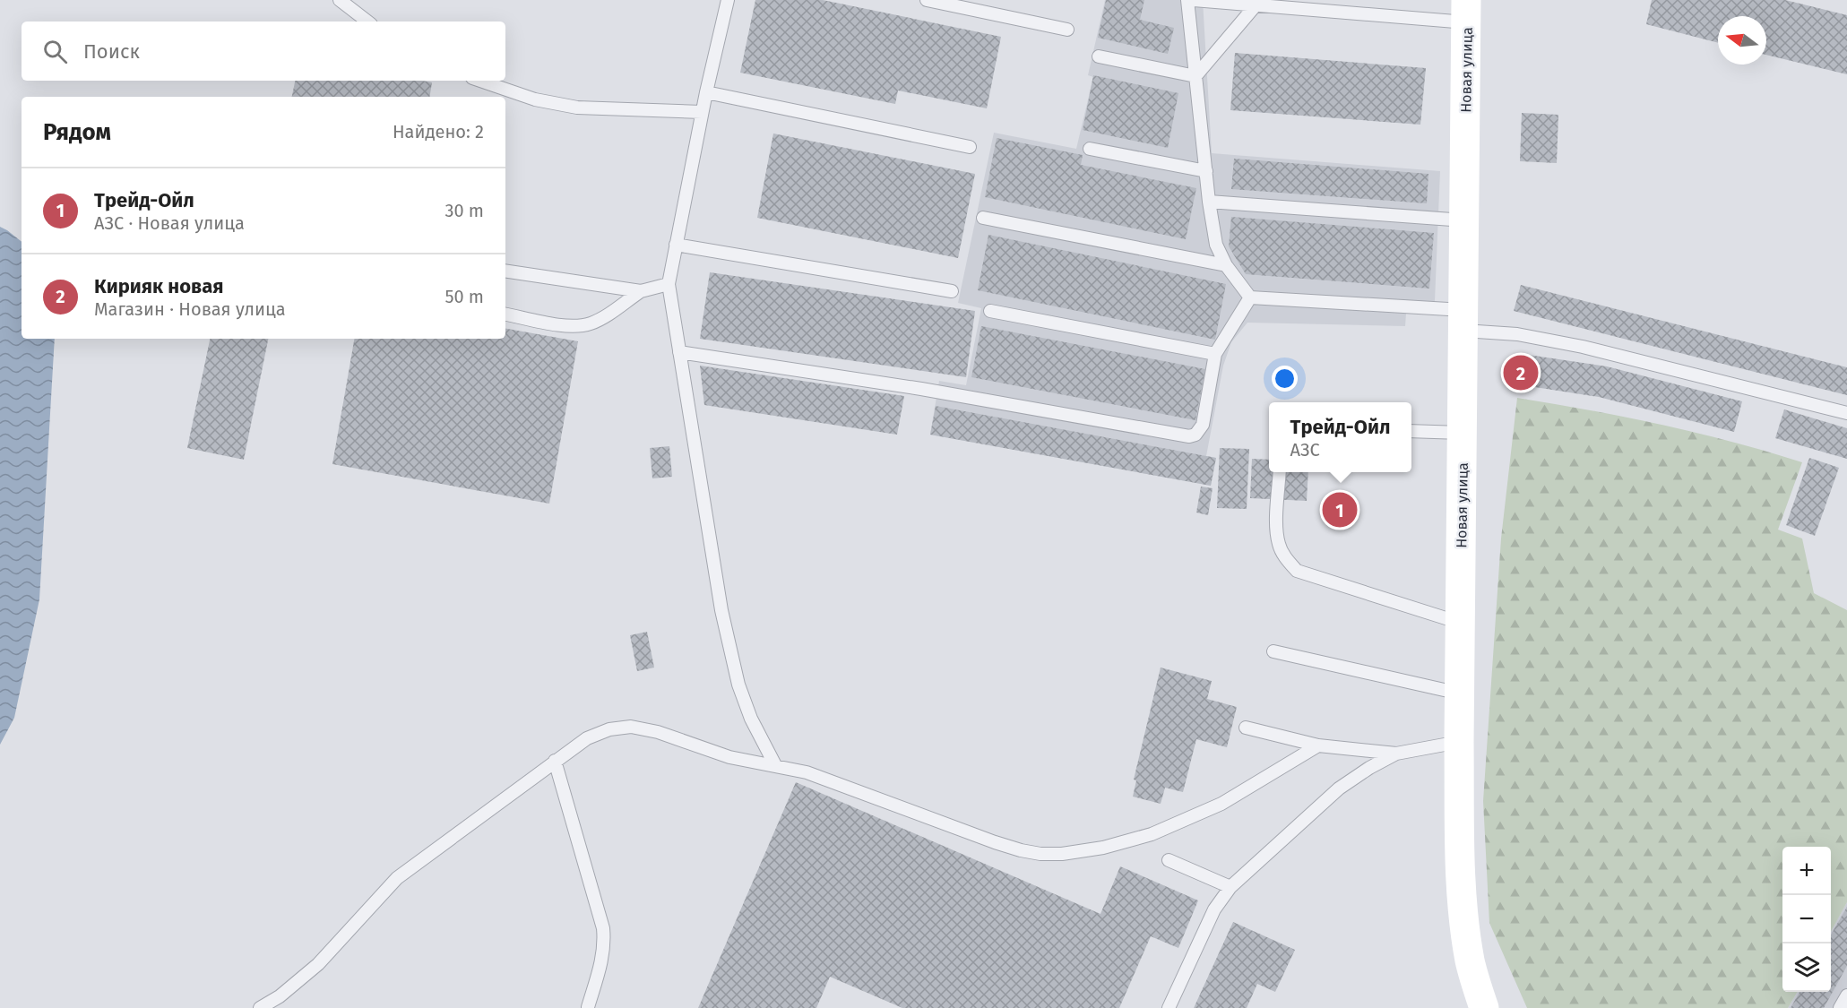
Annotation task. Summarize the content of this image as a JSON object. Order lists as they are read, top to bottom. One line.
{"streets":{"street":["Новая улица"]},"north":"left","page":{"search":"Поиск","heading":["Рядом","Найдено: 2"],"list":[{"mark":"1","name":"Трейд-Ойл","note":"АЗС · Новая улица","value":"30 m"},{"mark":"2","name":"Кирияк новая","note":"Магазин · Новая улица","value":"50 m"}],"pins":["2","1"],"popup":["Трейд-Ойл","АЗС"],"map_buttons":["+","−"]}}
